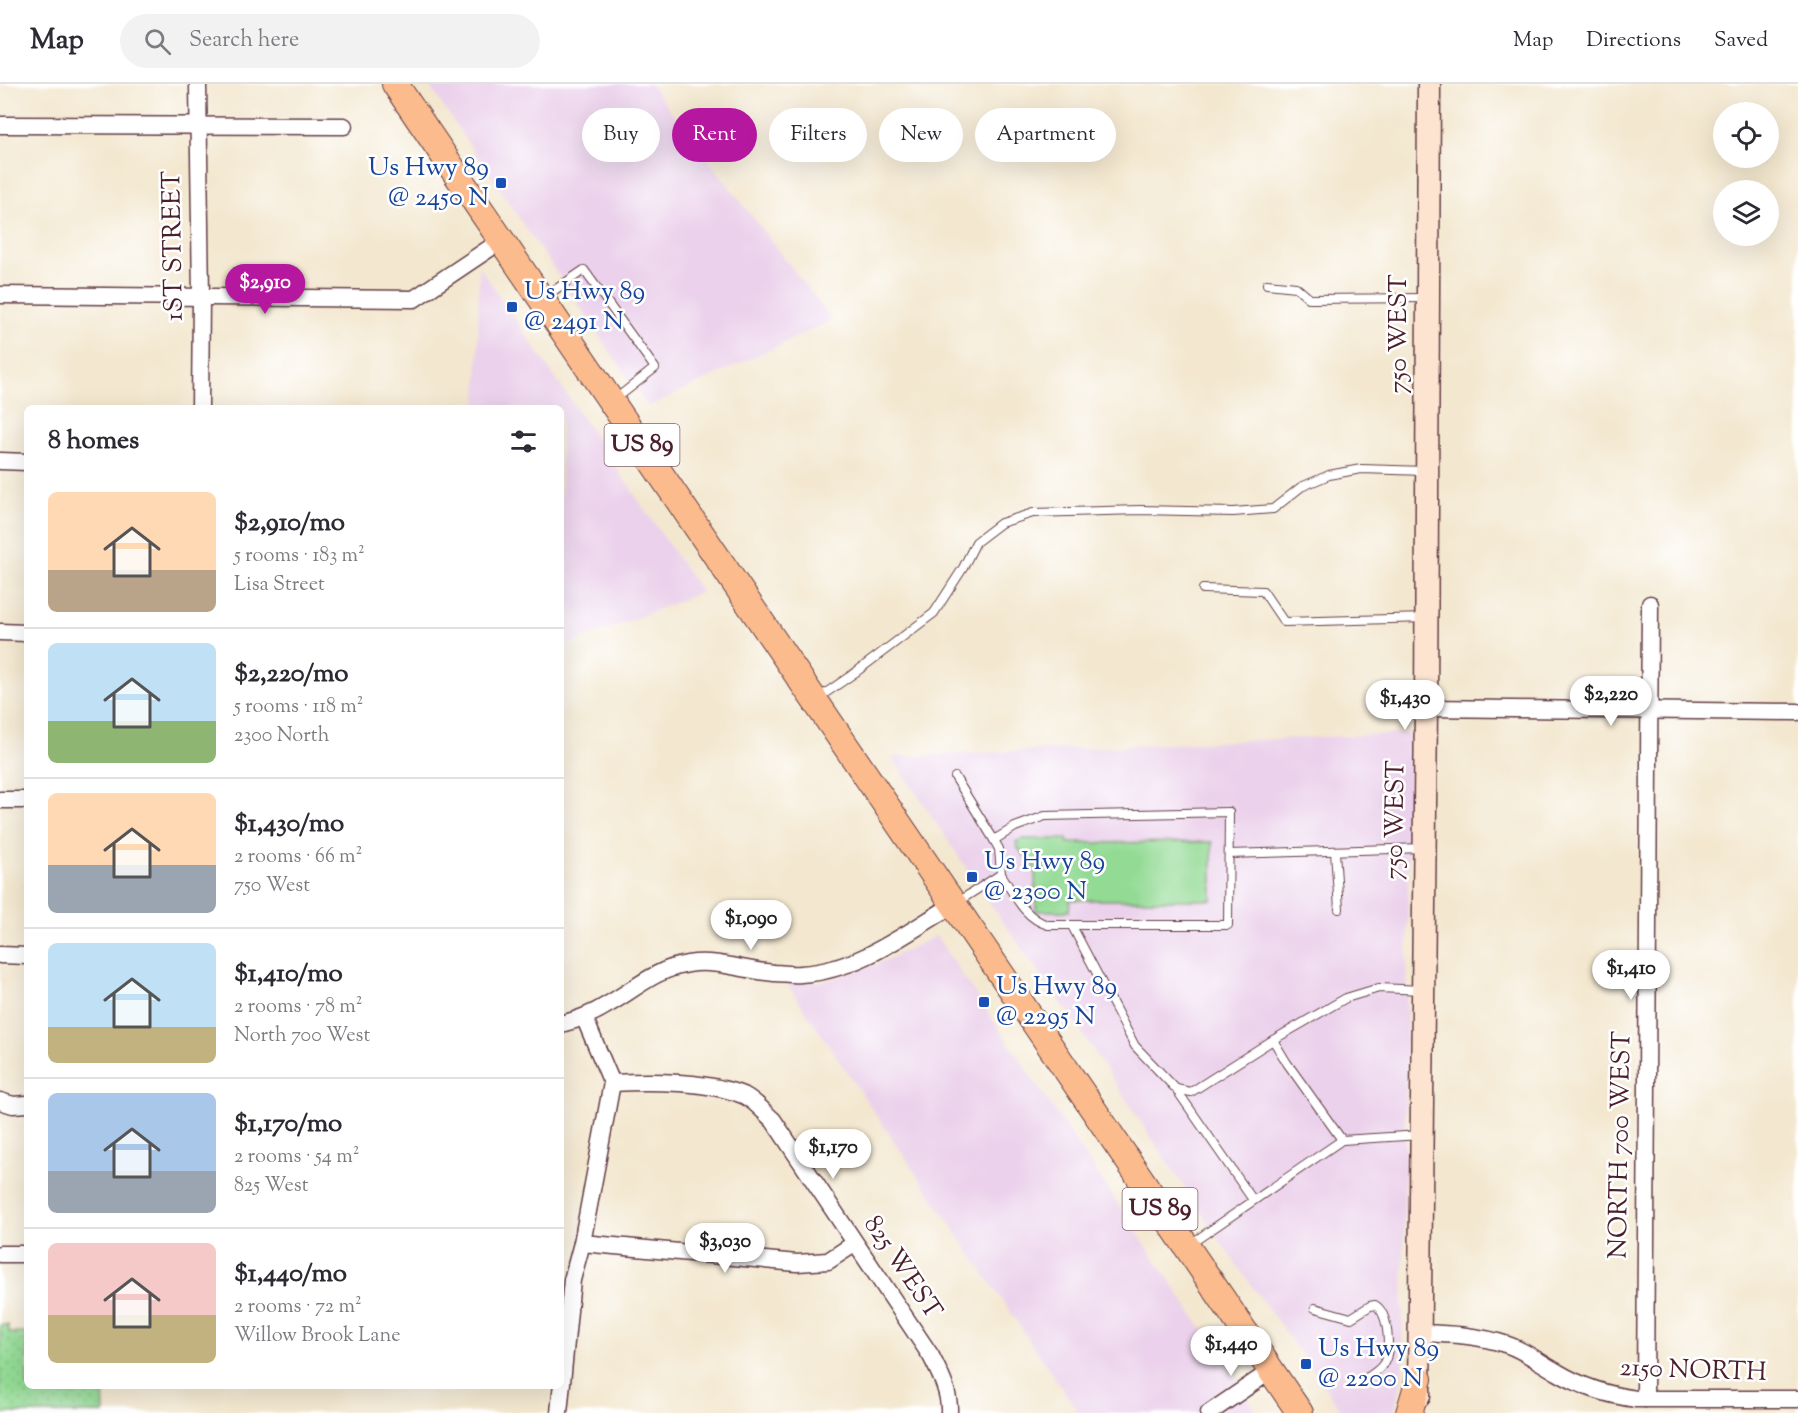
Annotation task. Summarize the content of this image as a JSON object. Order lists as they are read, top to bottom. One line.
{"streets":{"main road":["US 89"],"street":["1ST STREET","750 WEST","NORTH 700 WEST","825 WEST","2150 NORTH"]},"crossings":[["750 WEST","2150 NORTH"],["NORTH 700 WEST","2150 NORTH"]],"places":{"transit":["Us Hwy 89 @ 2450 N","Us Hwy 89 @ 2491 N","Us Hwy 89 @ 2300 N","Us Hwy 89 @ 2295 N","Us Hwy 89 @ 2200 N"]},"page":{"header":"Map","search":"Search here","nav":["Map","Directions","Saved"],"chip":["Buy","Rent","Filters","New","Apartment"],"price":["$2,910","$2,220","$1,430","$1,090","$1,410","$1,170","$3,030","$1,440"],"heading":"8 homes","list":[{"name":"$2,910/mo","note":"5 rooms · 183 m² · Lisa Street"},{"name":"$2,220/mo","note":"5 rooms · 118 m² · 2300 North"},{"name":"$1,430/mo","note":"2 rooms · 66 m² · 750 West"},{"name":"$1,410/mo","note":"2 rooms · 78 m² · North 700 West"},{"name":"$1,170/mo","note":"2 rooms · 54 m² · 825 West"},{"name":"$1,440/mo","note":"2 rooms · 72 m² · Willow Brook Lane"}]}}
